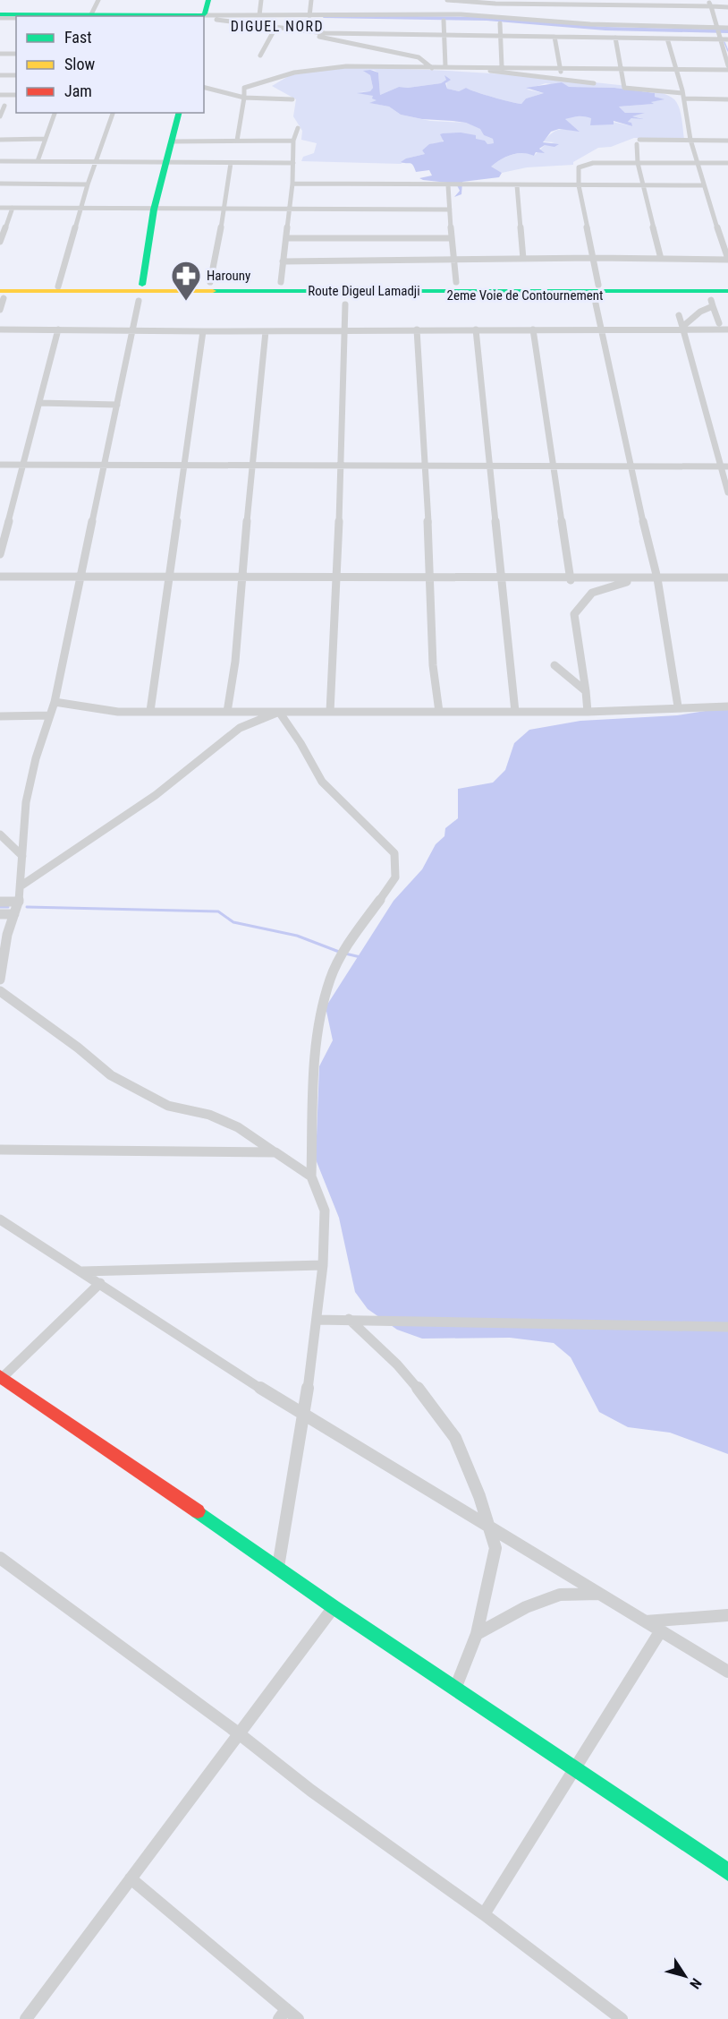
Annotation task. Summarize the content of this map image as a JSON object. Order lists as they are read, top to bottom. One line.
{"streets":{"main road":["Route Digeul Lamadji","2eme Voie de Contournement"]},"crossings":[["Route Digeul Lamadji","2eme Voie de Contournement"]],"districts":["DIGUEL NORD"],"places":{"pharmacy":["Harouny"]},"legend":["Fast","Slow","Jam"],"north":"bottom right"}
